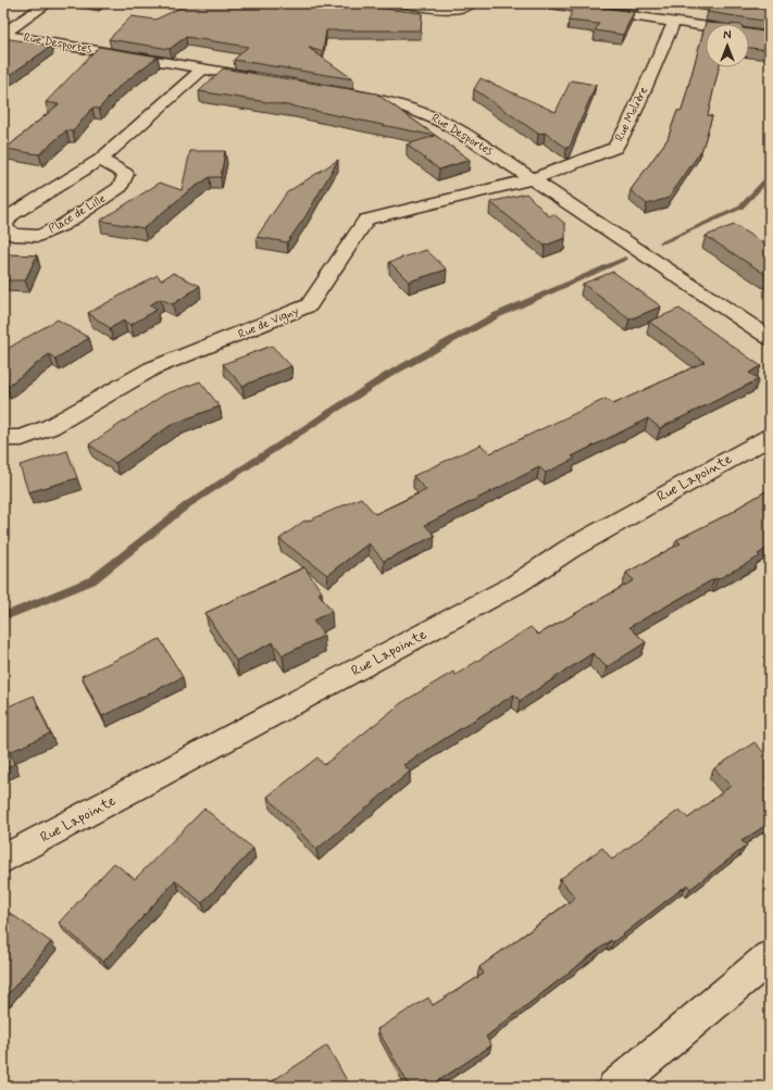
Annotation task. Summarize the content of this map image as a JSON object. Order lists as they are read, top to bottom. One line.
{"streets":{"street":["Rue Desportes","Rue Molière","Place de Lille","Rue de Vigny","Rue Lapointe"]},"crossings":[["Rue Desportes","Rue Molière"],["Rue Desportes","Place de Lille"],["Rue Desportes","Rue de Vigny"],["Rue Molière","Rue de Vigny"]],"north":"top"}
